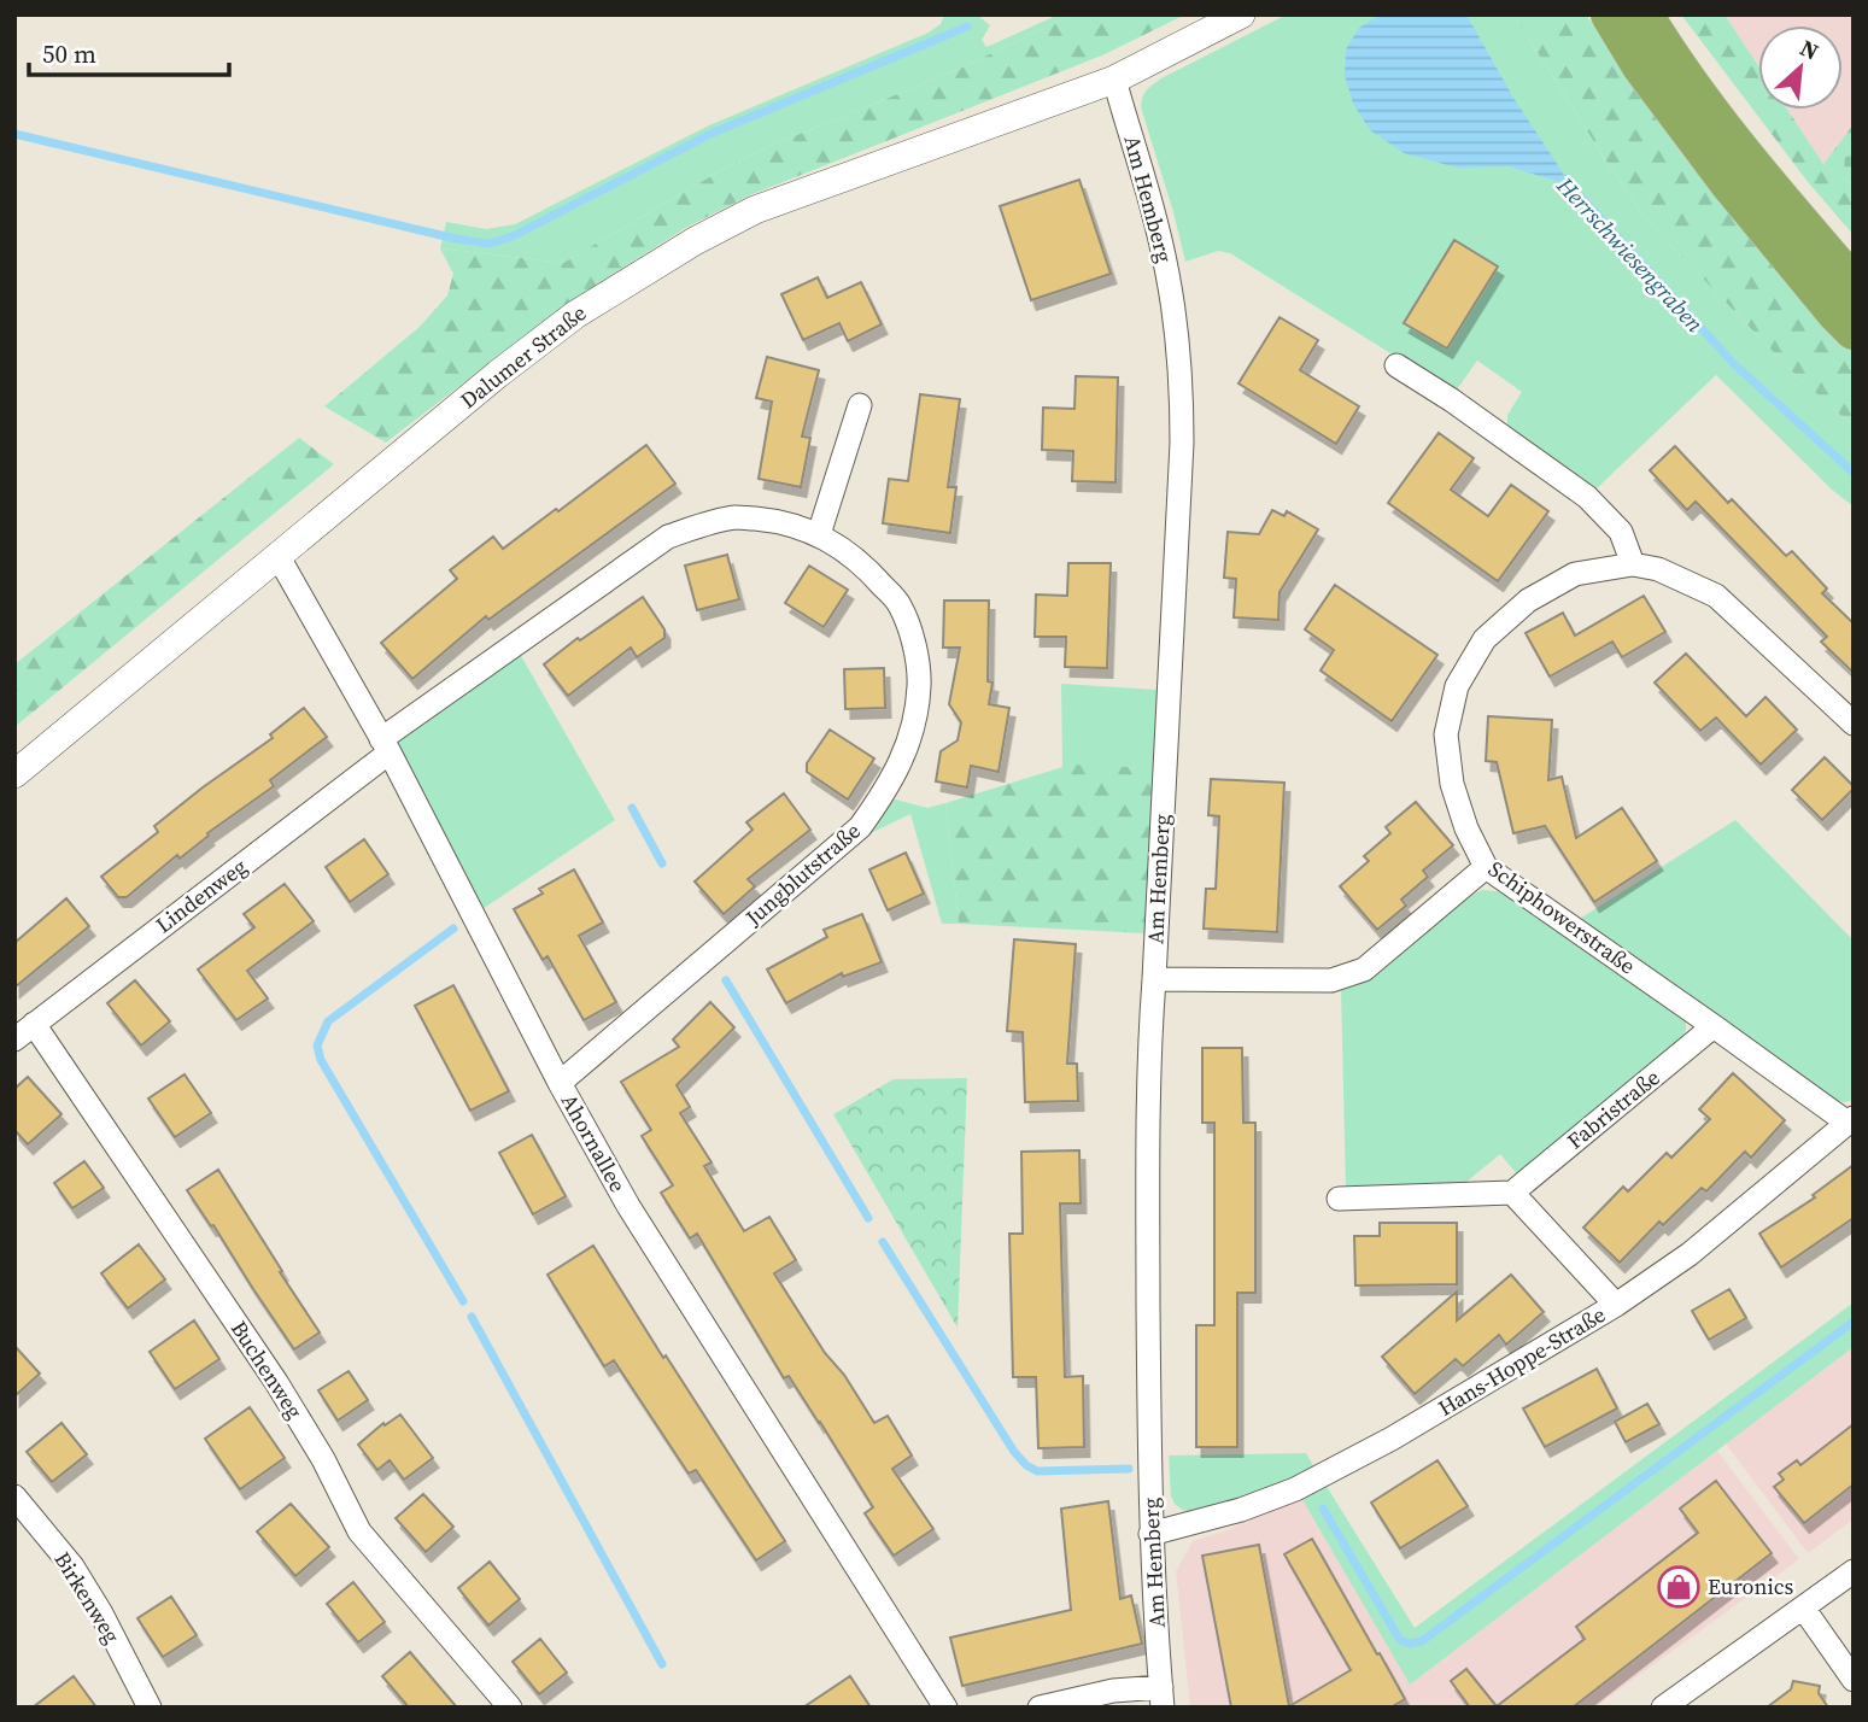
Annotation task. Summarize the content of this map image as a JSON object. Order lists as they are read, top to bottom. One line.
{"streets":{"street":["Am Hemberg","Dalumer Straße","Jungblutstraße","Lindenweg","Schiphowerstraße","Fabristraße","Ahornallee","Hans-Hoppe-Straße","Buchenweg","Birkenweg"]},"crossings":[["Am Hemberg","Dalumer Straße"],["Am Hemberg","Hans-Hoppe-Straße"],["Dalumer Straße","Ahornallee"],["Jungblutstraße","Lindenweg"],["Jungblutstraße","Ahornallee"],["Lindenweg","Ahornallee"],["Lindenweg","Buchenweg"],["Schiphowerstraße","Fabristraße"],["Schiphowerstraße","Hans-Hoppe-Straße"]],"water":["Herrschwiesengraben"],"places":{"shop":["Euronics"]},"scale_bar":"50 m","north":"top right"}
